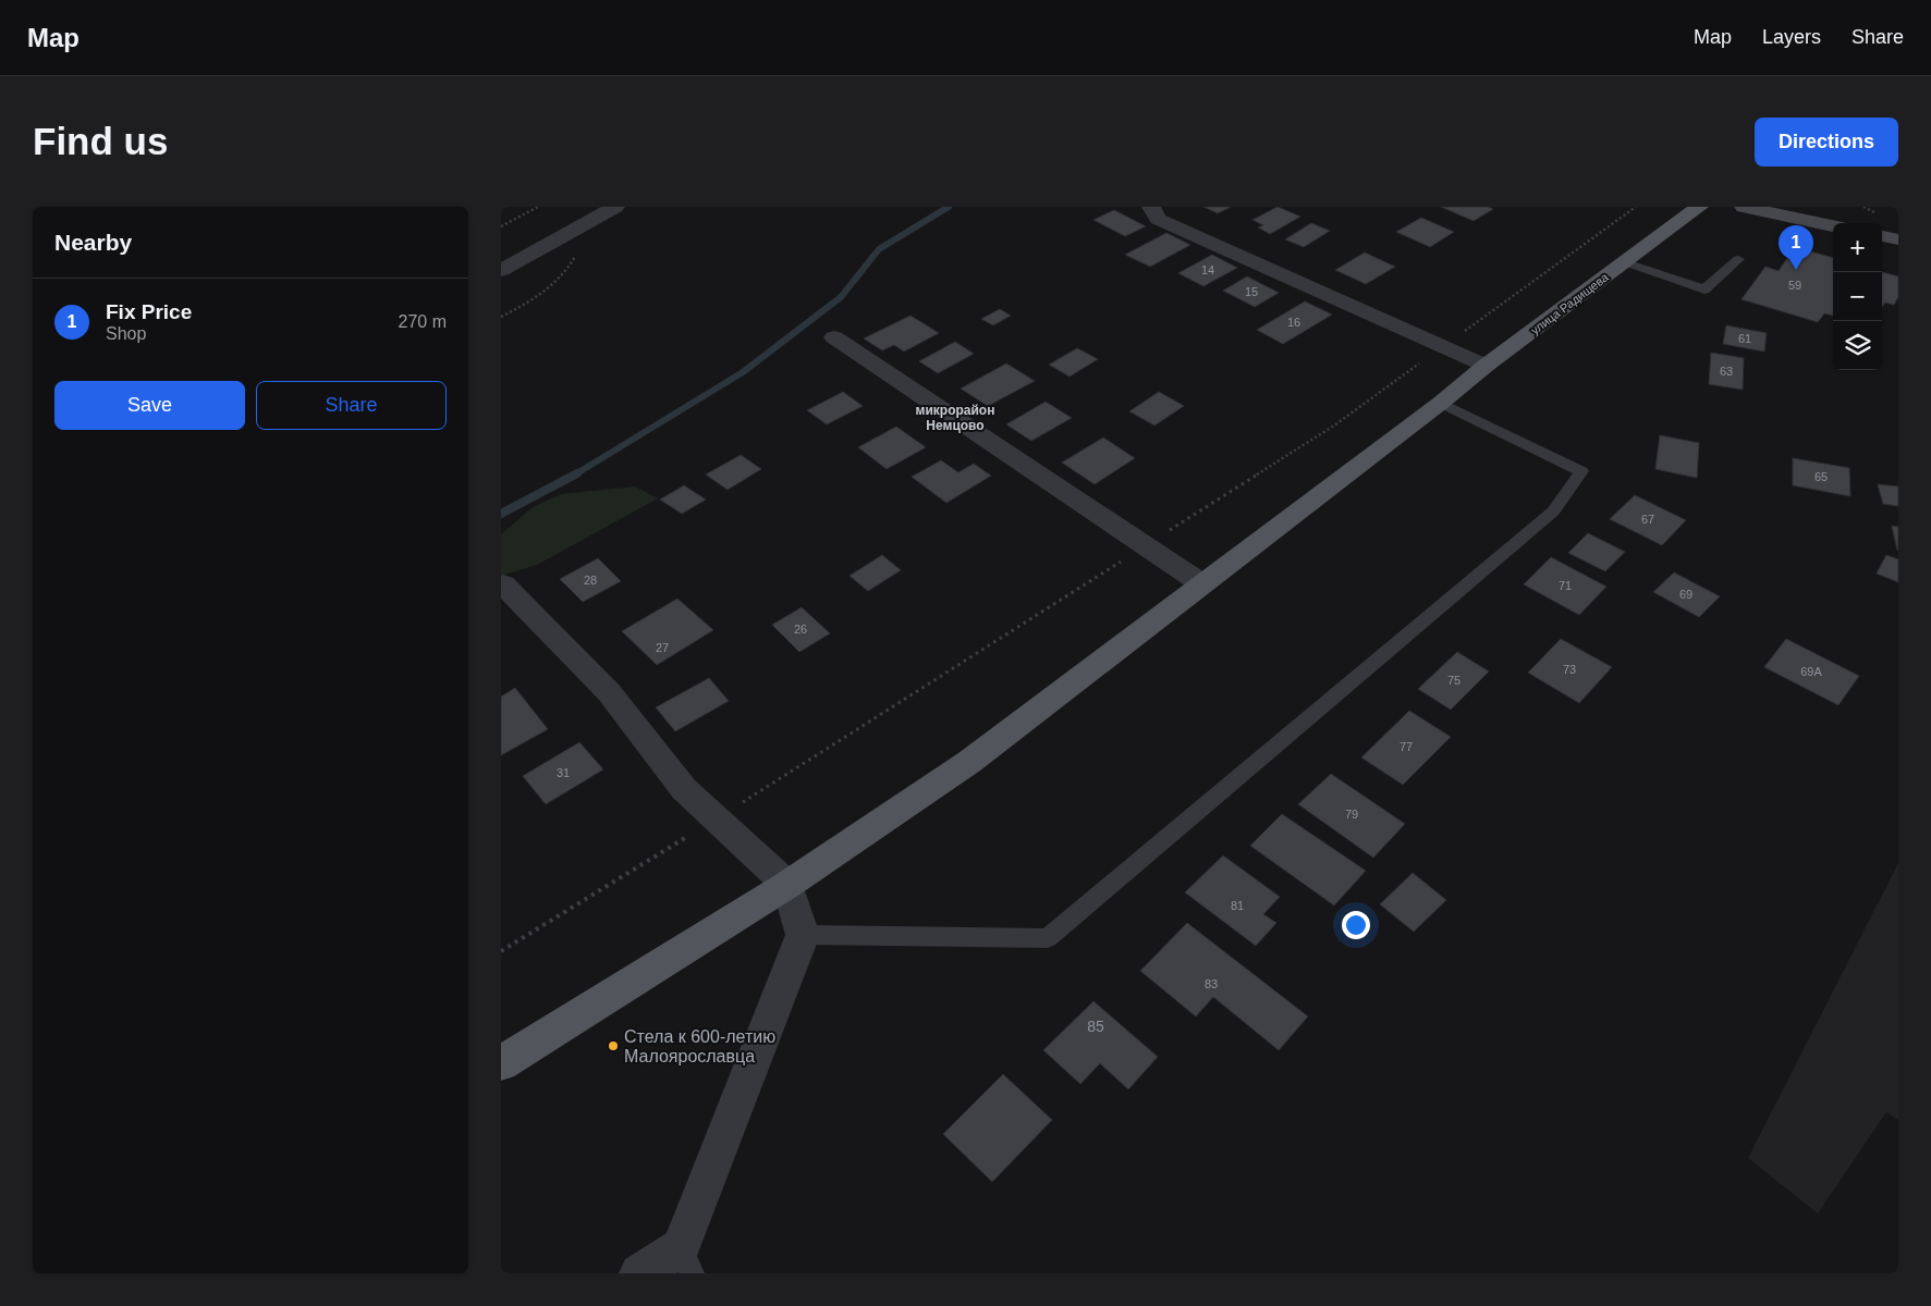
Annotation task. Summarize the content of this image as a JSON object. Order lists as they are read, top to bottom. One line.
{"streets":{"main road":["улица Радищева"]},"districts":["микрорайон Немцово"],"places":["Стела к 600-летию Малоярославца"],"house_numbers":["14","59","15","16","61","63","65","67","28","71","69","26","27","73","69А","75","77","31","79","81","83","85"],"page":{"header":"Map","nav":["Map","Layers","Share"],"buttons":["Directions",["Save","Share"]],"title":"Find us","heading":"Nearby","map_buttons":["+","−"],"pins":"1","list":[{"mark":"1","name":"Fix Price","note":"Shop","value":"270 m"}]}}
